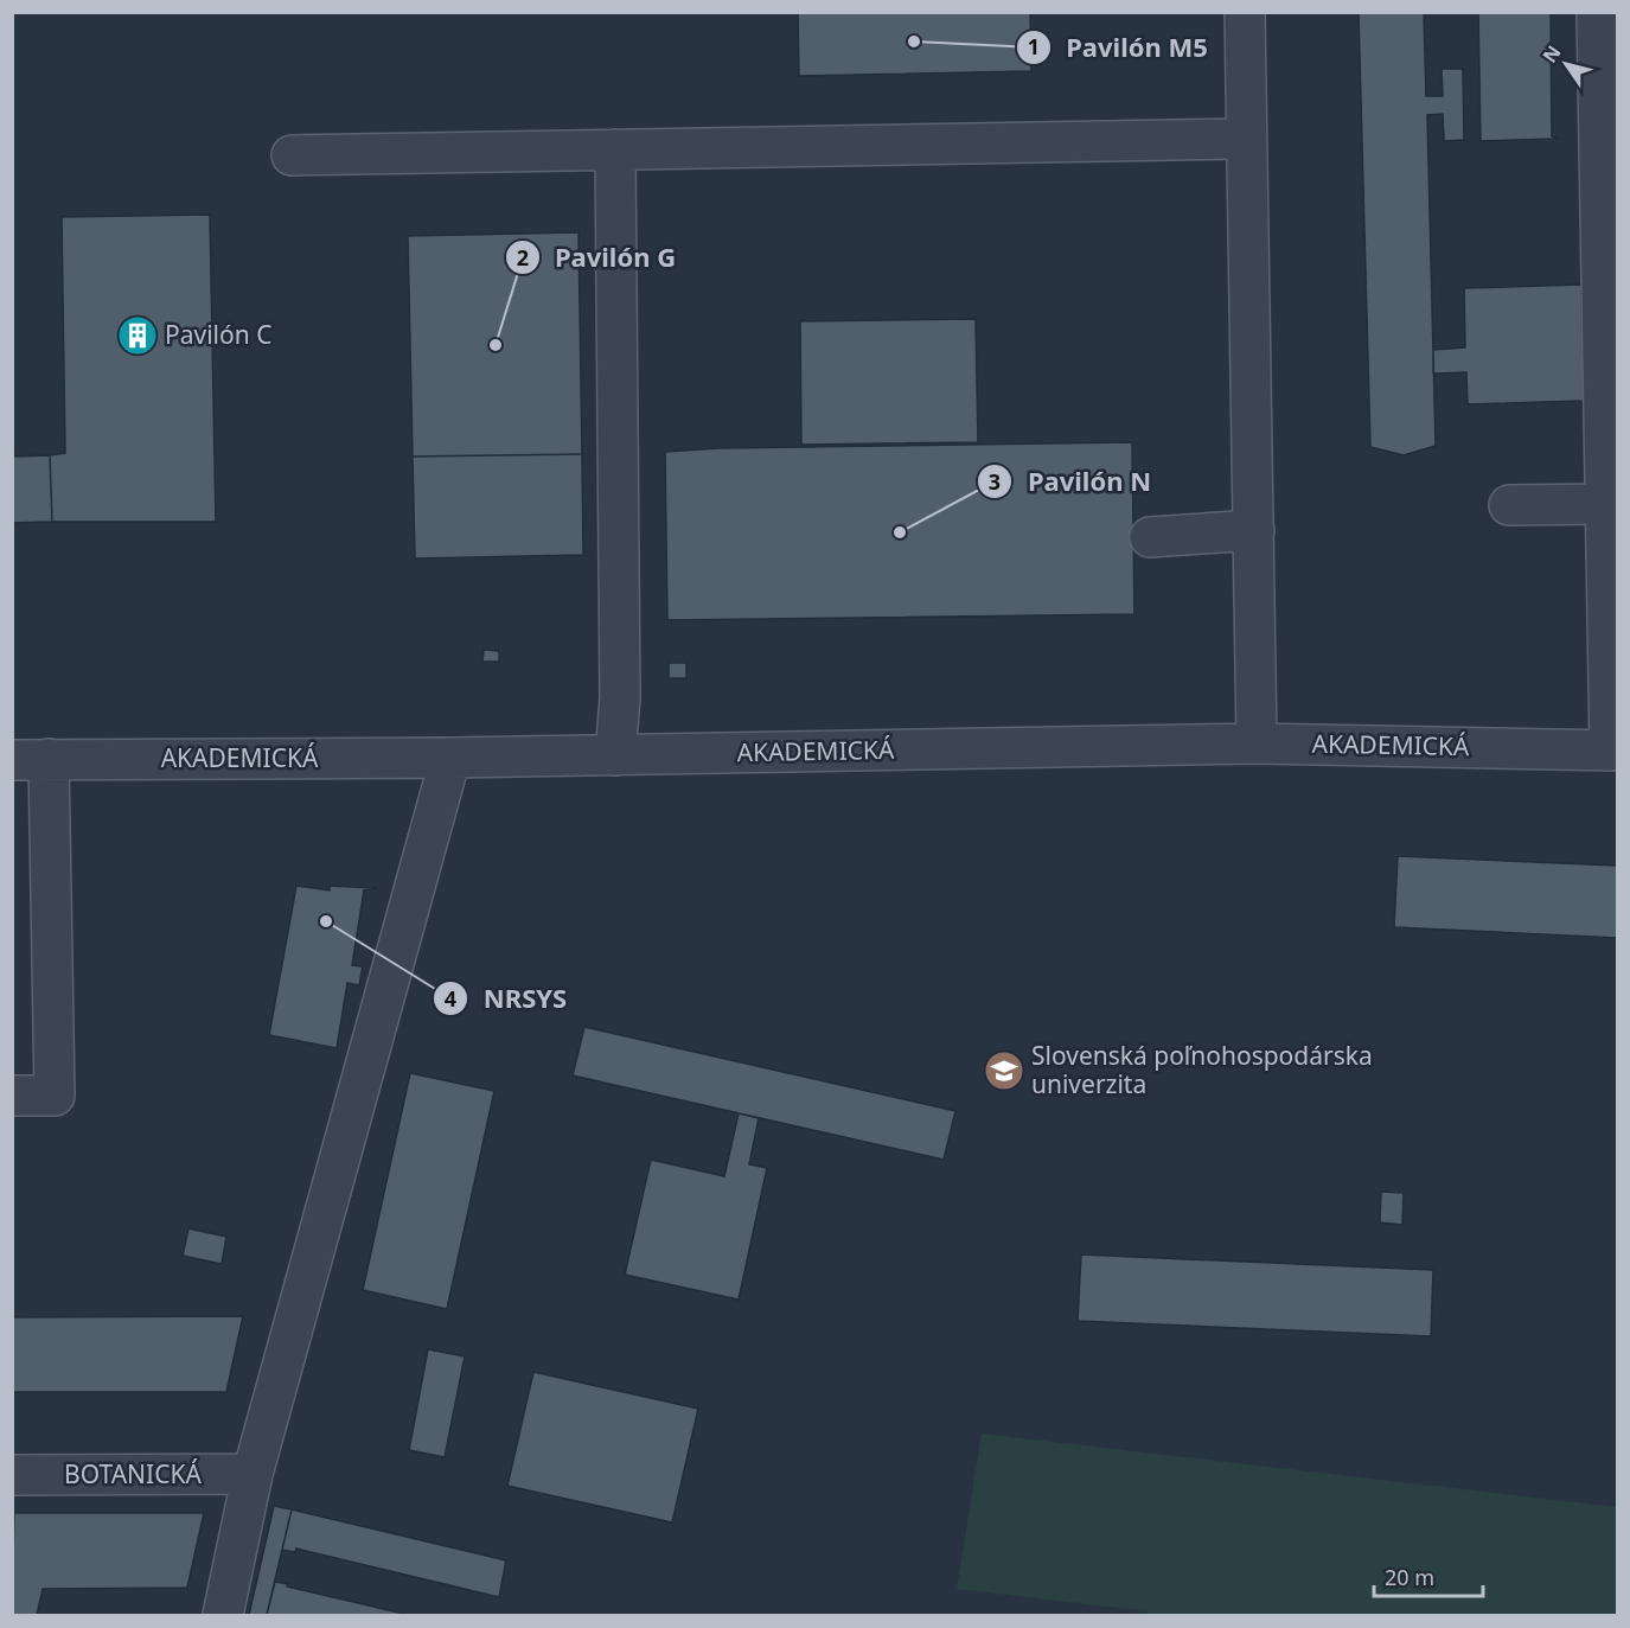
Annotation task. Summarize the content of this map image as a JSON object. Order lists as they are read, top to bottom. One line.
{"streets":{"street":["AKADEMICKÁ","BOTANICKÁ"]},"places":{"other":["Pavilón M5","Pavilón G","Pavilón N","NRSYS"],"building":["Pavilón C"],"school or university":["Slovenská poľnohospodárska univerzita"]},"scale_bar":"20 m","north":"top left"}
